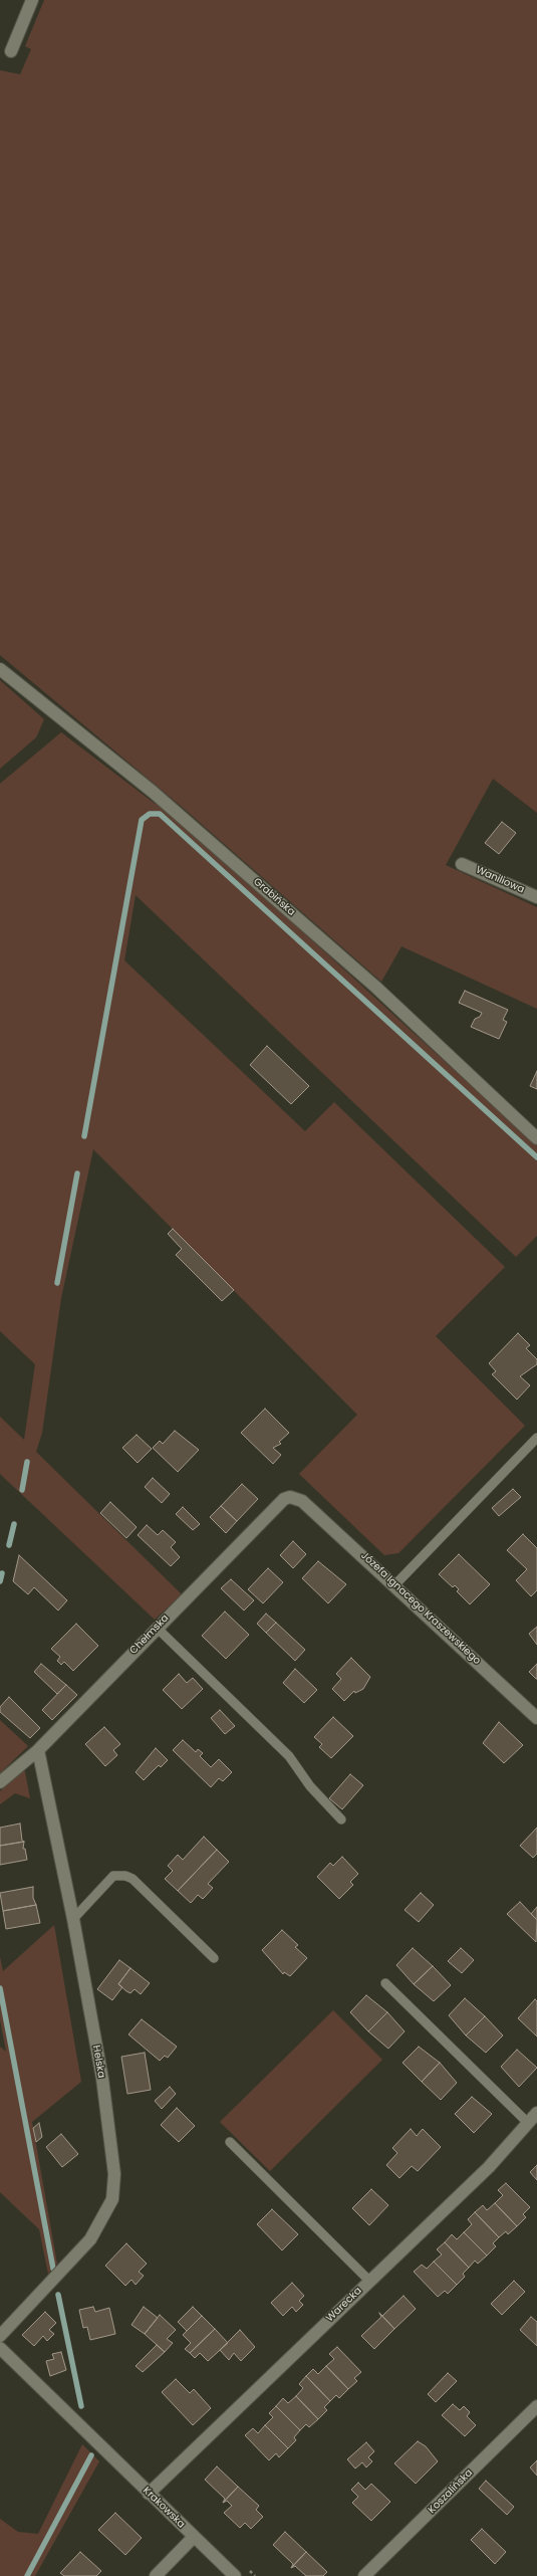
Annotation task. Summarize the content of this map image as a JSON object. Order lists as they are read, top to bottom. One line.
{"streets":{"street":["Waniliowa","Grabińska","Józefa Ignacego Kraszewskiego","Chełmska","Helska","Warecka","Koszalińska","Krakowska"]},"crossings":[["Józefa Ignacego Kraszewskiego","Chełmska"],["Chełmska","Helska"],["Warecka","Krakowska"]]}
